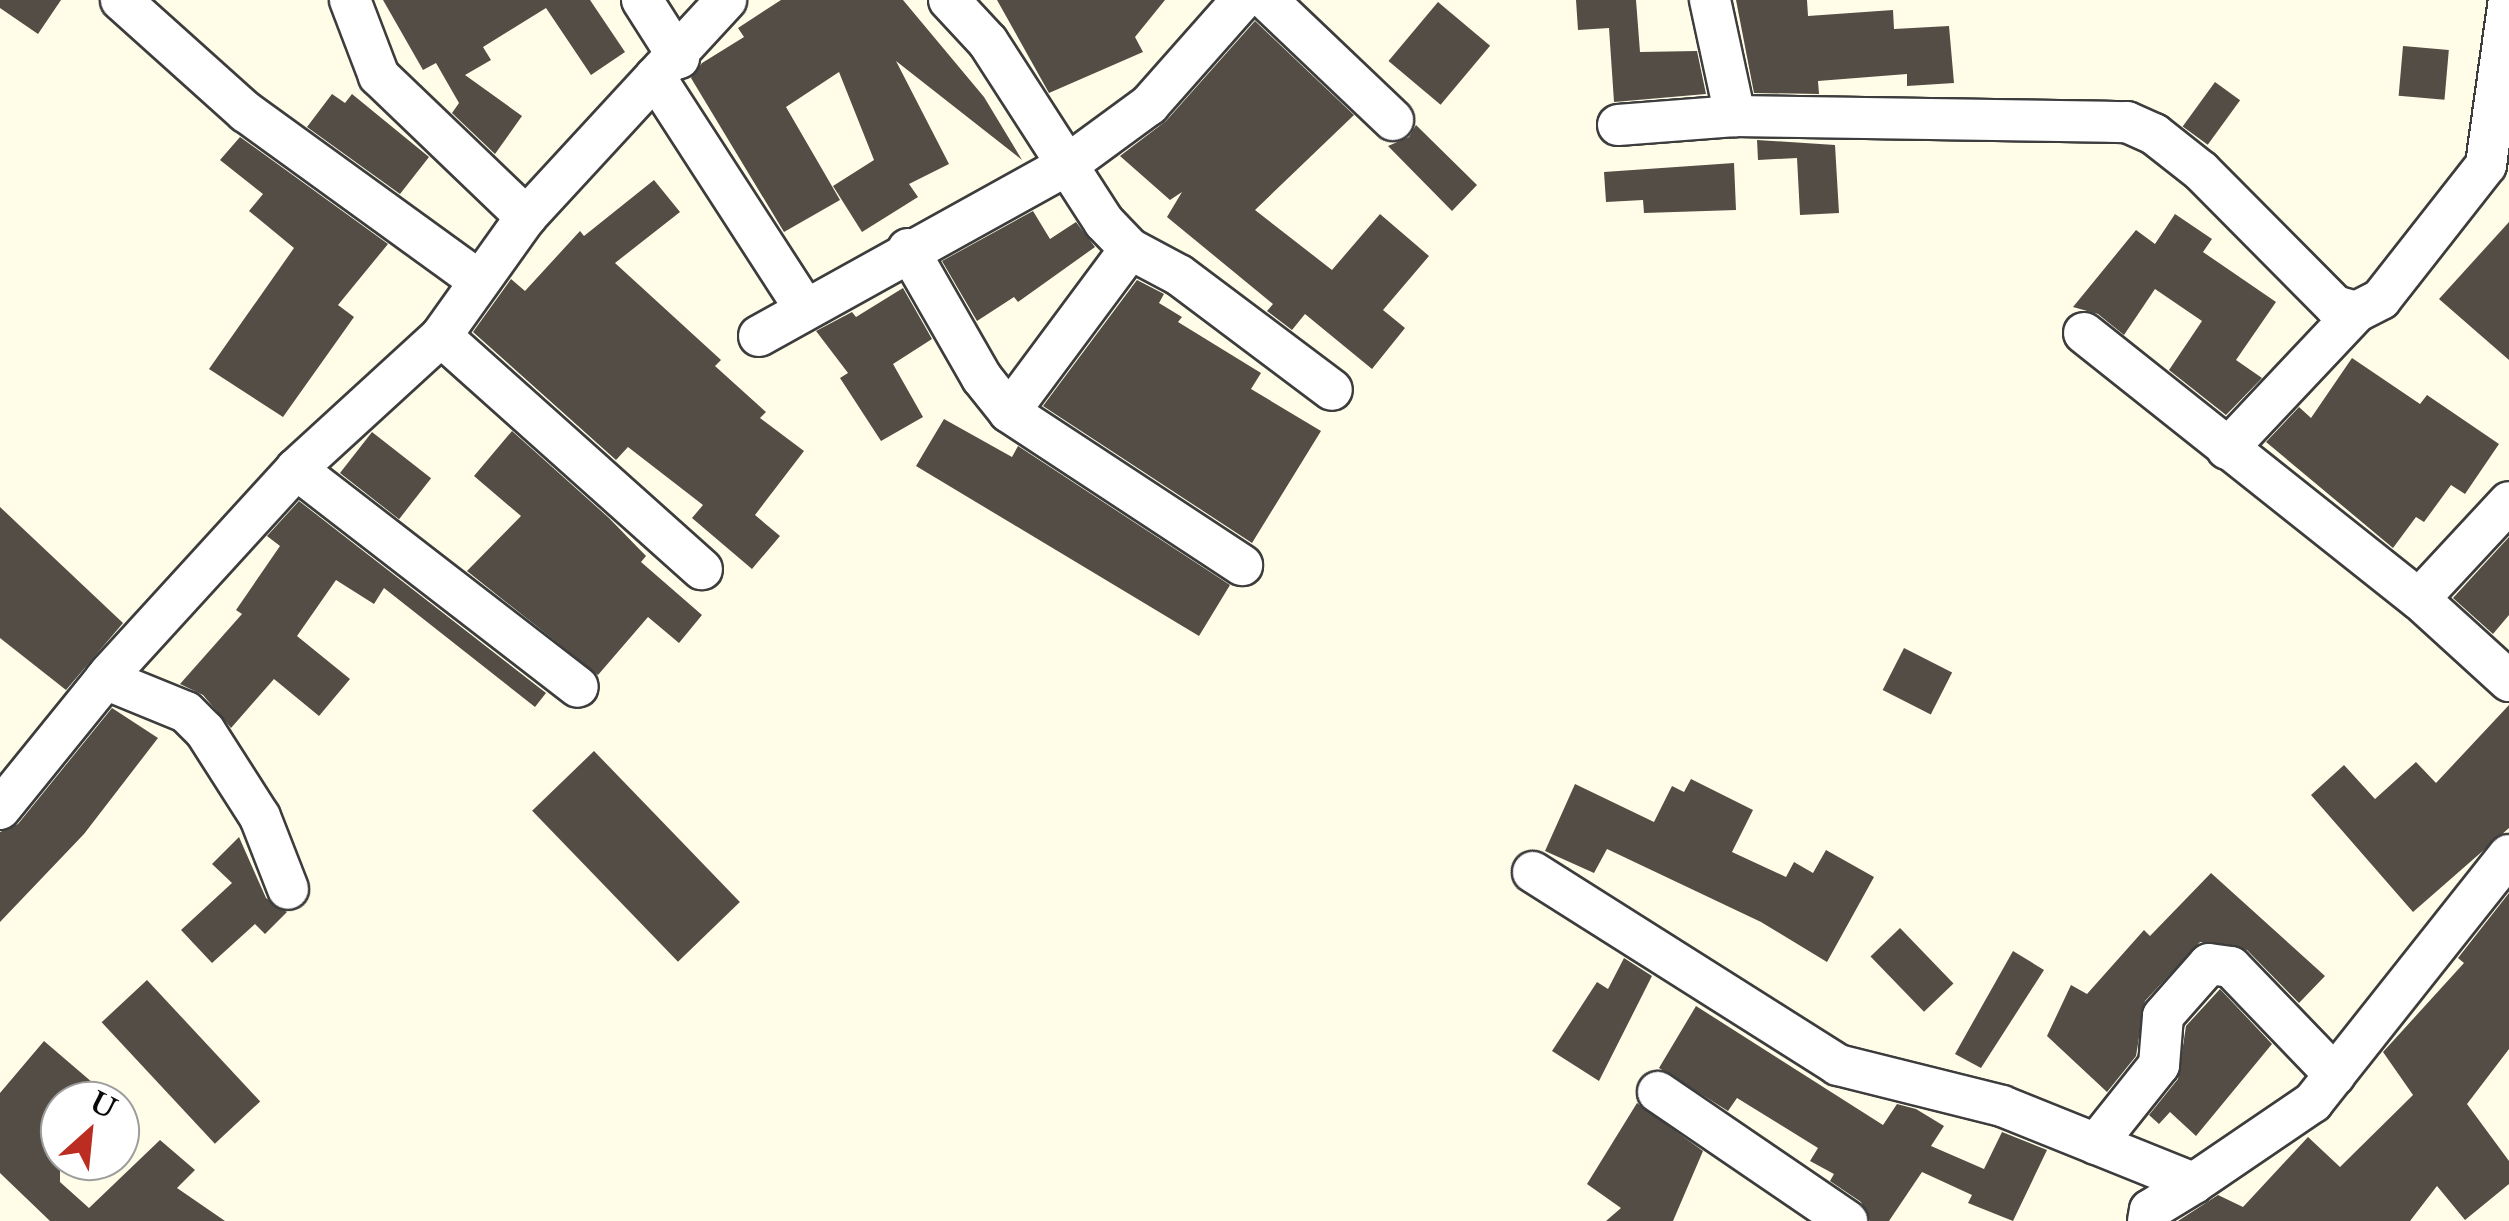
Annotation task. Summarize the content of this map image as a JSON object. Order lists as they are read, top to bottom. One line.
{"north":"top right"}
